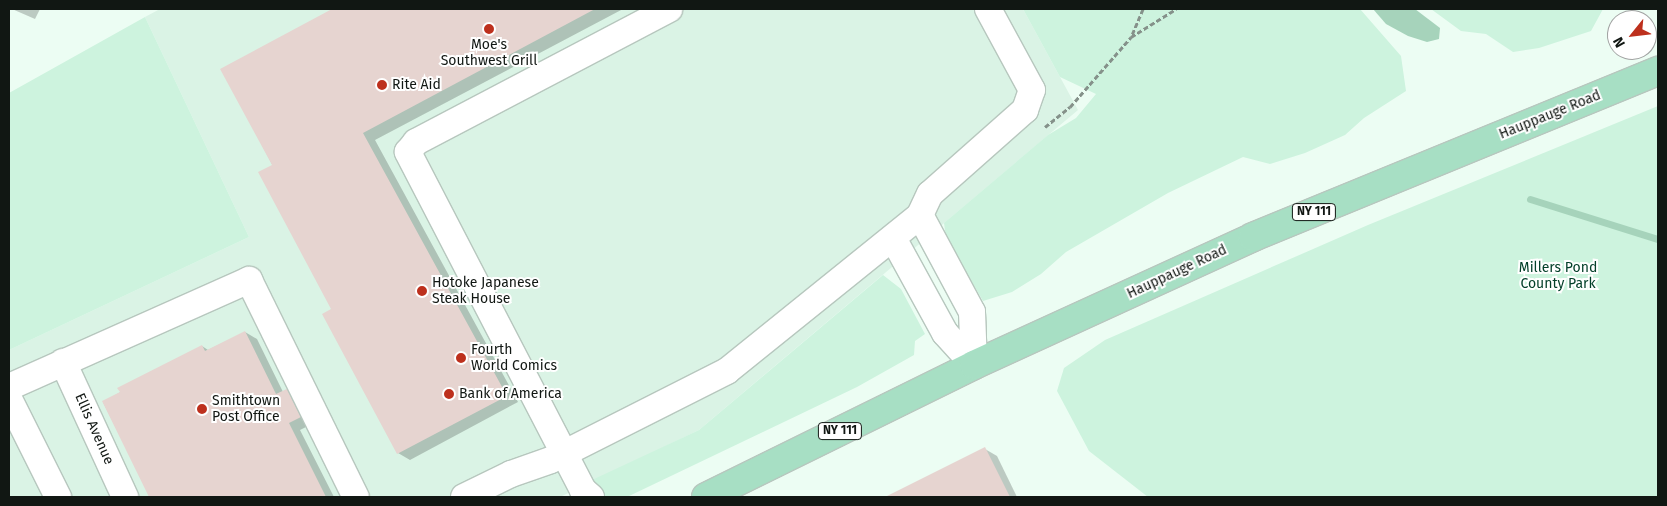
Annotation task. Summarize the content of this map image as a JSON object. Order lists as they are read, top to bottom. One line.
{"streets":{"main road":["Hauppauge Road","NY 111"],"street":["Ellis Avenue"]},"parks":["Millers Pond County Park"],"places":["Moe's Southwest Grill","Rite Aid","Hotoke Japanese Steak House","Fourth World Comics","Bank of America","Smithtown Post Office"],"north":"bottom left"}
